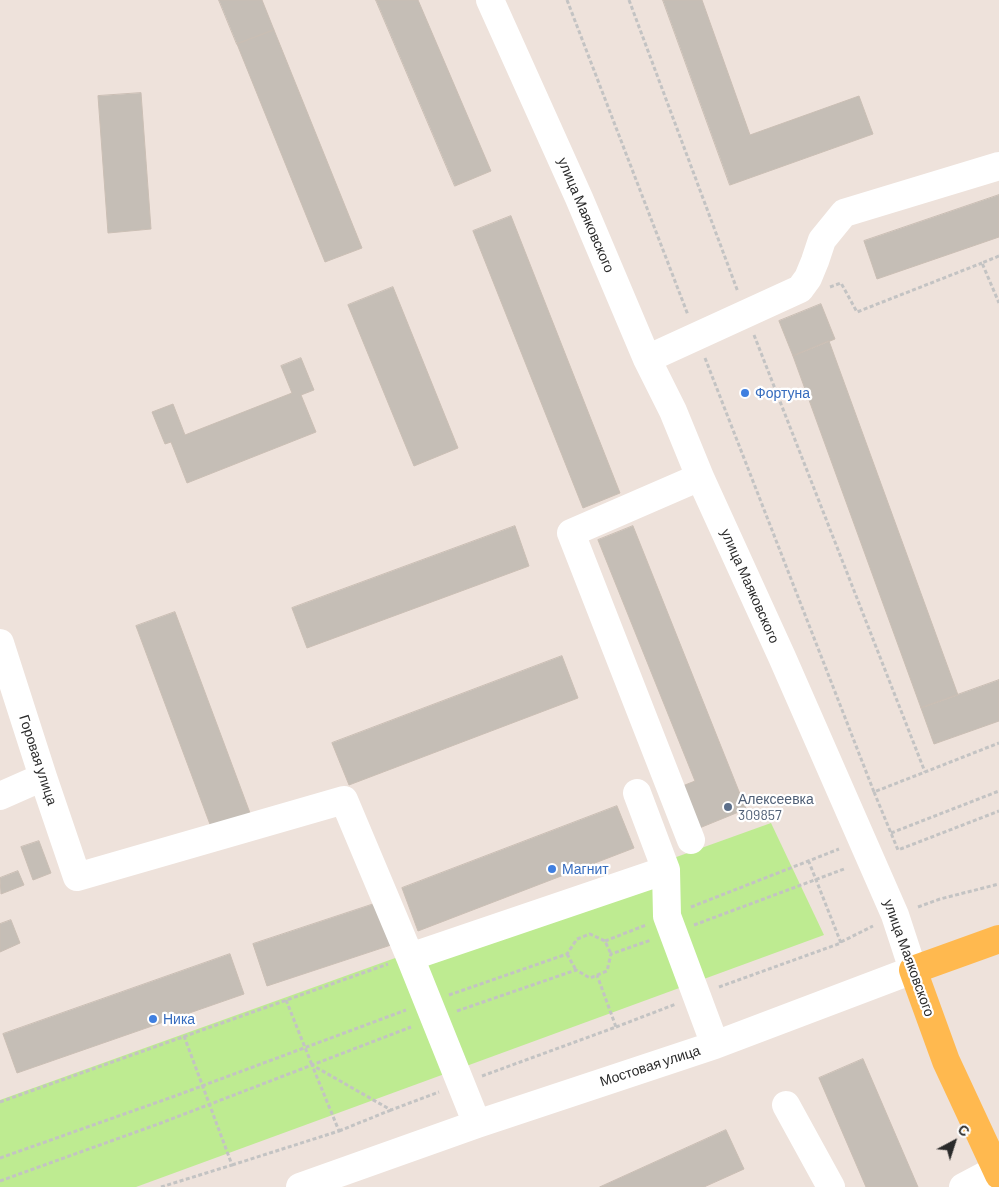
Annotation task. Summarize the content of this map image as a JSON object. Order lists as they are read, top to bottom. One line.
{"streets":{"main road":["улица Маяковского","Мостовая улица"],"street":["Горовая улица"]},"crossings":[["улица Маяковского","Мостовая улица"]],"places":["Фортуна","Алексеевка 309857","Магнит","Ника"],"north":"top right"}
